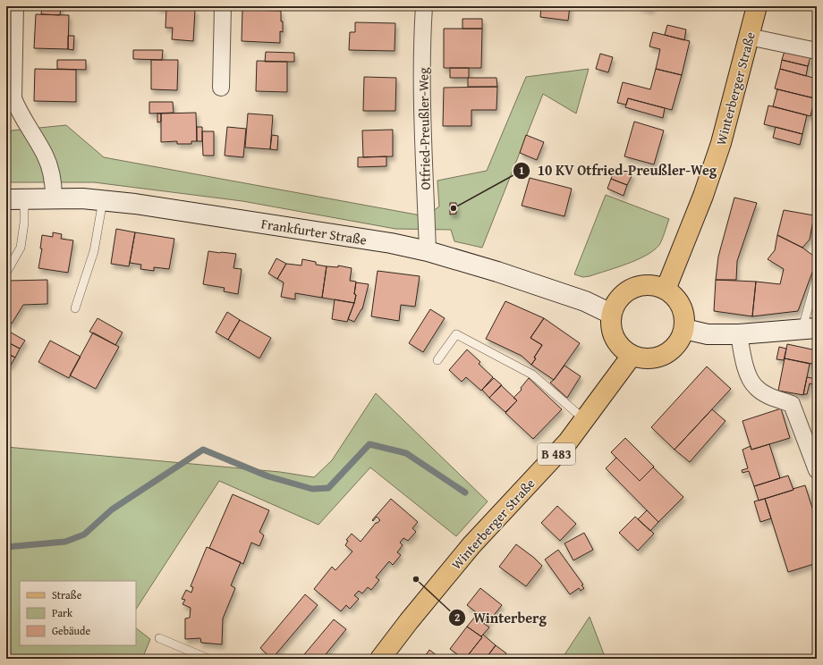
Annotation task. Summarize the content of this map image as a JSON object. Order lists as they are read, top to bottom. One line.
{"streets":{"main road":["Winterberger Straße","Frankfurter Straße","B 483"],"street":["Otfried-Preußler-Weg"]},"crossings":[["Winterberger Straße","Frankfurter Straße"],["Otfried-Preußler-Weg","Frankfurter Straße"]],"places":["10 KV Otfried-Preußler-Weg","Winterberg"],"legend":["Straße","Park","Gebäude"]}
